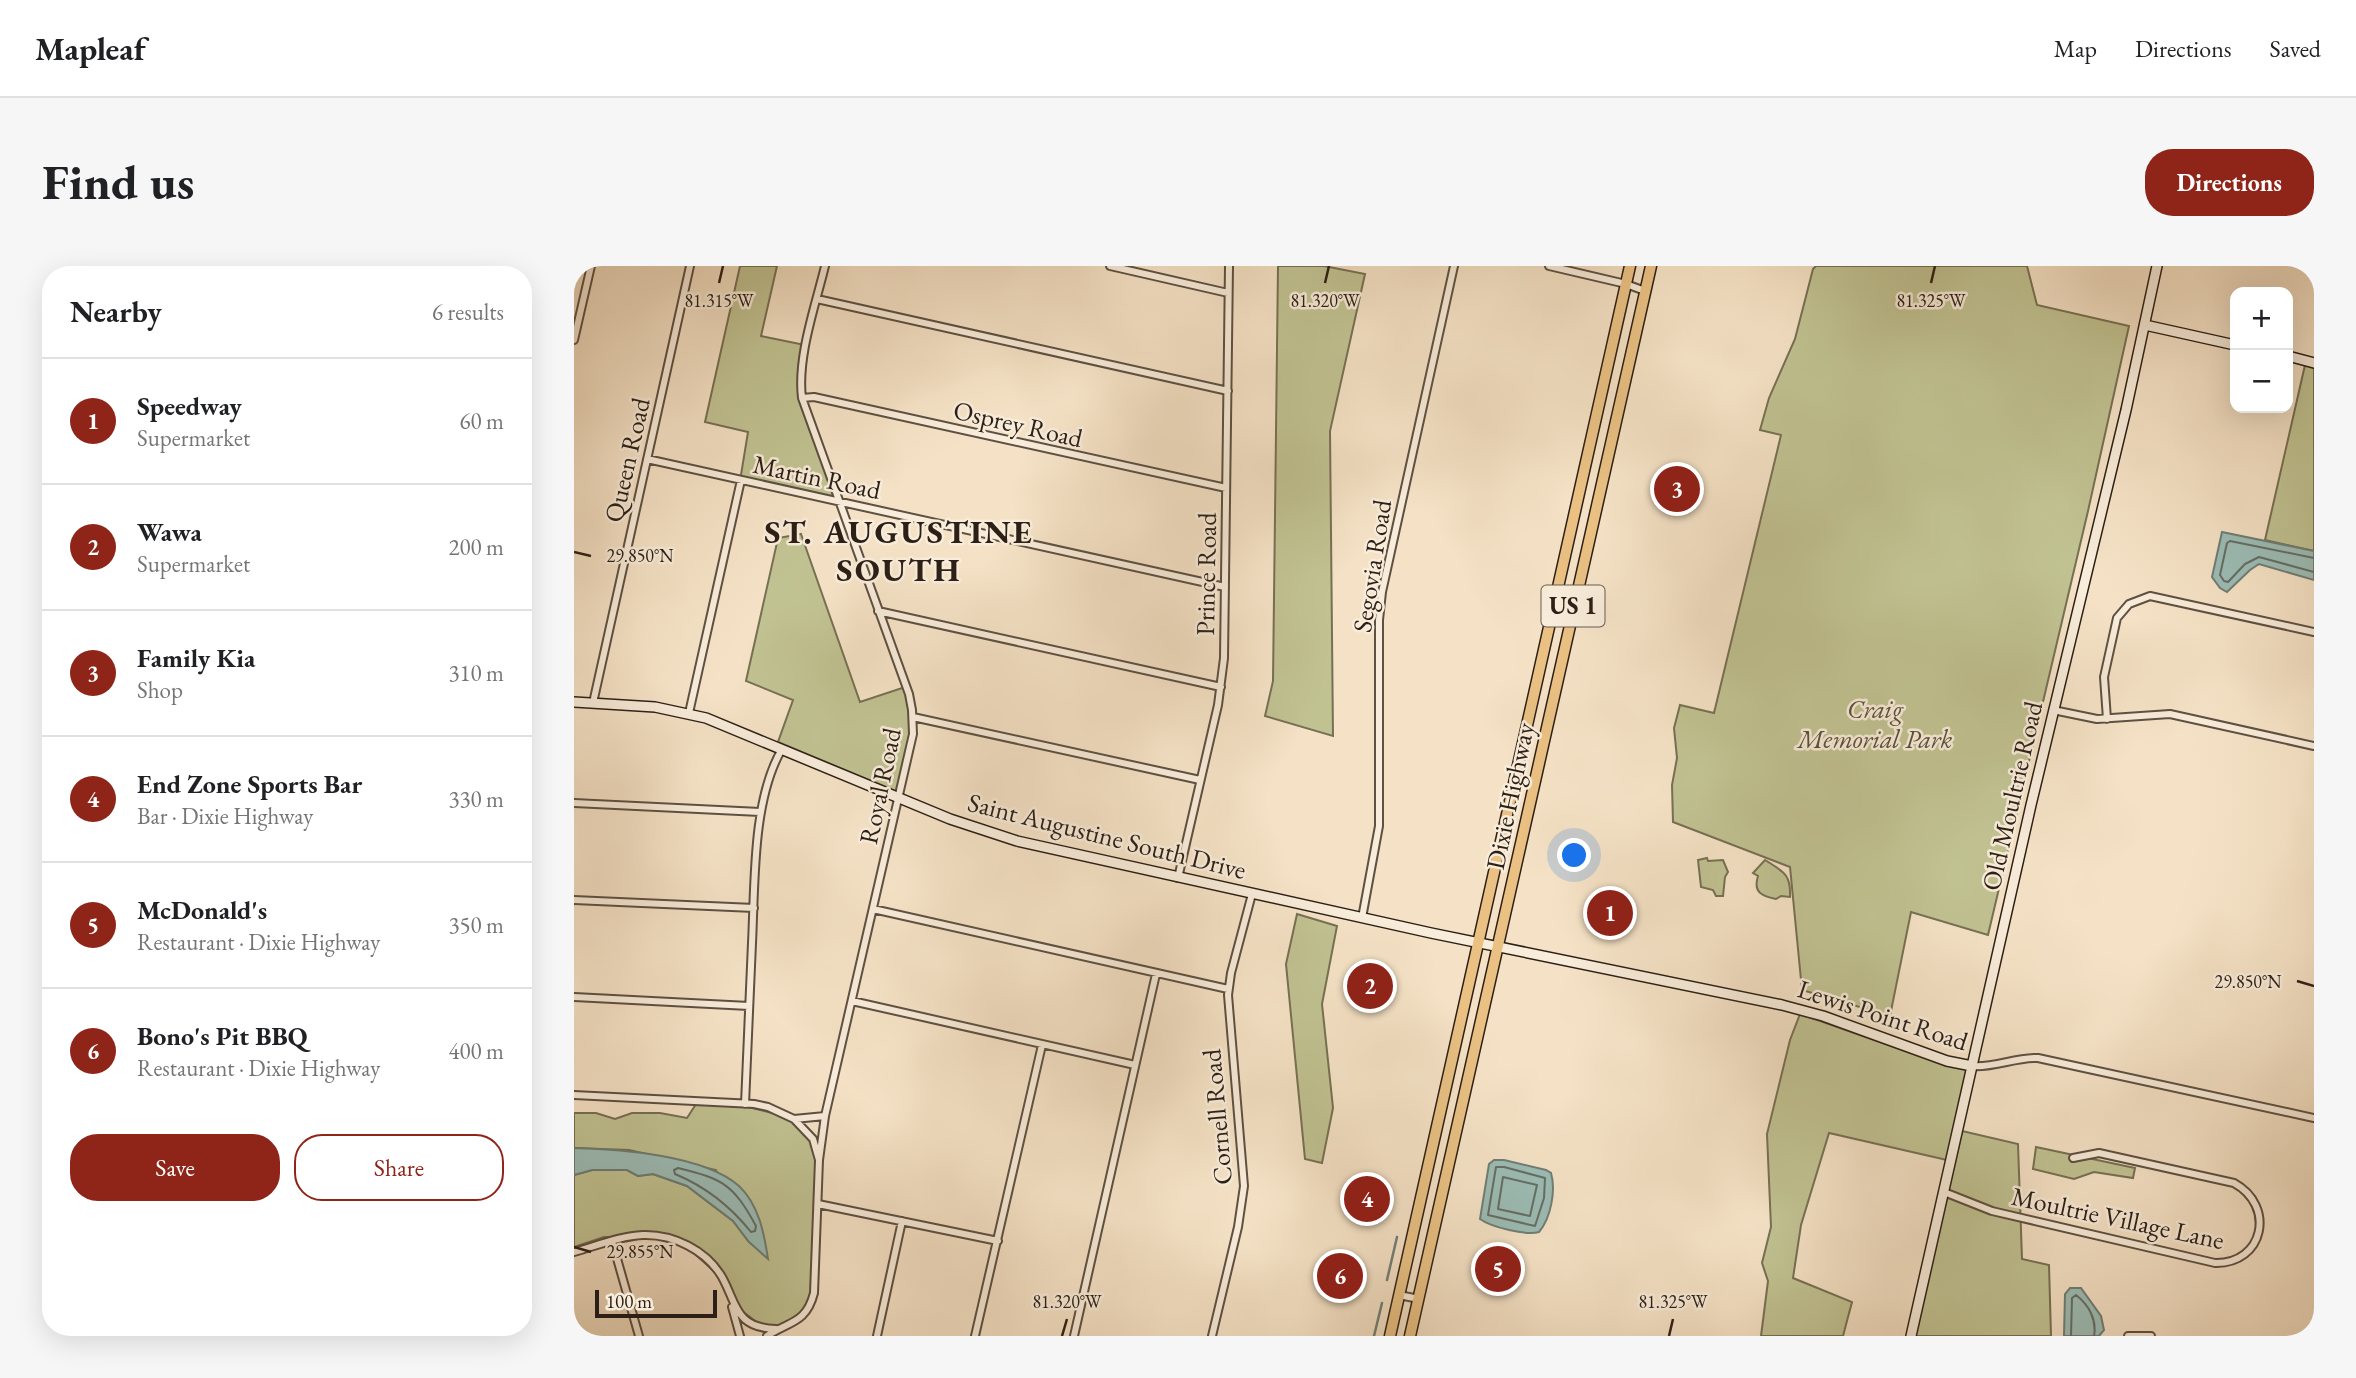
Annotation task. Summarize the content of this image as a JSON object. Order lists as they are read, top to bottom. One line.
{"streets":{"main road":["US 1","Dixie Highway"],"street":["Osprey Road","Queen Road","Martin Road","Segovia Road","Prince Road","Royal Road","Old Moultrie Road","Saint Augustine South Drive","Lewis Point Road","Cornell Road","Moultrie Village Lane"]},"crossings":[["Osprey Road","Prince Road"],["Osprey Road","Royal Road"],["Queen Road","Martin Road"],["Queen Road","Saint Augustine South Drive"],["Martin Road","Prince Road"],["Martin Road","Royal Road"],["Segovia Road","Saint Augustine South Drive"],["Prince Road","Saint Augustine South Drive"],["US 1","Dixie Highway"],["Royal Road","Saint Augustine South Drive"],["Dixie Highway","Saint Augustine South Drive"],["Dixie Highway","Lewis Point Road"],["Old Moultrie Road","Lewis Point Road"],["Old Moultrie Road","Moultrie Village Lane"],["Saint Augustine South Drive","Lewis Point Road"],["Saint Augustine South Drive","Cornell Road"]],"districts":["ST. AUGUSTINE SOUTH"],"parks":["Craig Memorial Park"],"scale_bar":"100 m","page":{"header":"Mapleaf","nav":["Map","Directions","Saved"],"buttons":["Directions",["Save","Share"]],"title":"Find us","heading":["Nearby","6 results"],"map_buttons":["+","−"],"list":[{"mark":"1","name":"Speedway","note":"Supermarket","value":"60 m"},{"mark":"2","name":"Wawa","note":"Supermarket","value":"200 m"},{"mark":"3","name":"Family Kia","note":"Shop","value":"310 m"},{"mark":"4","name":"End Zone Sports Bar","note":"Bar · Dixie Highway","value":"330 m"},{"mark":"5","name":"McDonald's","note":"Restaurant · Dixie Highway","value":"350 m"},{"mark":"6","name":"Bono's Pit BBQ","note":"Restaurant · Dixie Highway","value":"400 m"}],"pins":["3","1","2","4","5","6"],"scale":"100 m"},"coordinates":["81.315°W","81.320°W","81.325°W","29.850°N","29.855°N"]}
